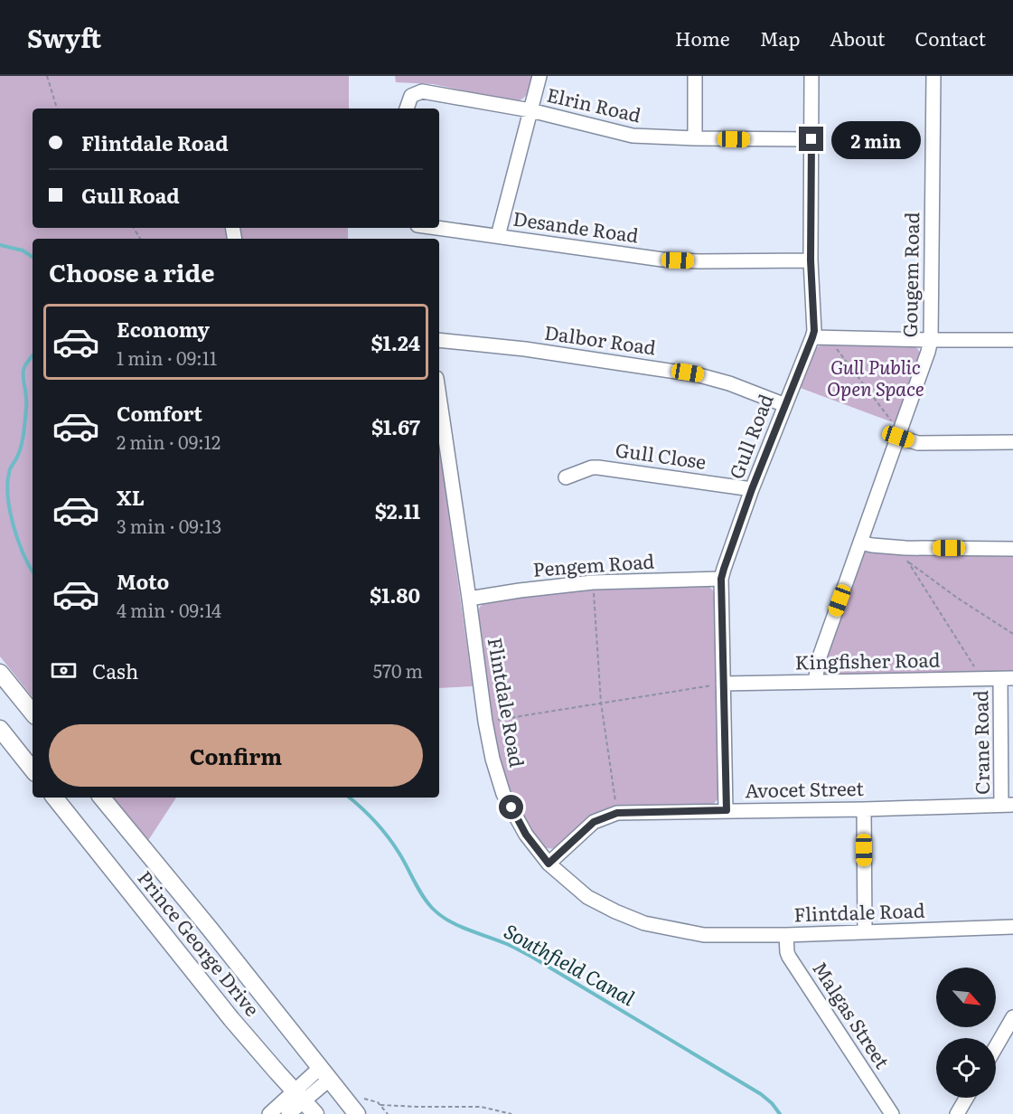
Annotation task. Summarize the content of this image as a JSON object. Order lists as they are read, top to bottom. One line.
{"streets":{"main road":["Prince George Drive"],"street":["Elrin Road","Desande Road","Gougem Road","Dalbor Road","Gull Road","Gull Close","Pengem Road","Kingfisher Road","Flintdale Road","Crane Road","Avocet Street","Malgas Street"]},"crossings":[["Elrin Road","Gull Road"],["Desande Road","Gull Road"],["Gougem Road","Kingfisher Road"],["Dalbor Road","Gull Road"],["Gull Road","Gull Close"],["Gull Road","Pengem Road"],["Gull Road","Kingfisher Road"],["Gull Road","Avocet Street"],["Pengem Road","Flintdale Road"],["Kingfisher Road","Crane Road"],["Flintdale Road","Avocet Street"],["Flintdale Road","Malgas Street"],["Crane Road","Avocet Street"]],"water":["Southfield Canal"],"parks":["Gull Public Open Space"],"north":"bottom right","page":{"header":"Swyft","nav":["Home","Map","About","Contact"],"banner":["Flintdale Road","Gull Road"],"bubble":"2 min","heading":"Choose a ride","list":[{"name":"Economy","note":"1 min · 09:11","value":"$1.24"},{"name":"Comfort","note":"2 min · 09:12","value":"$1.67"},{"name":"XL","note":"3 min · 09:13","value":"$2.11"},{"name":"Moto","note":"4 min · 09:14","value":"$1.80"}],"pay":["Cash","570 m"],"buttons":"Confirm"}}
